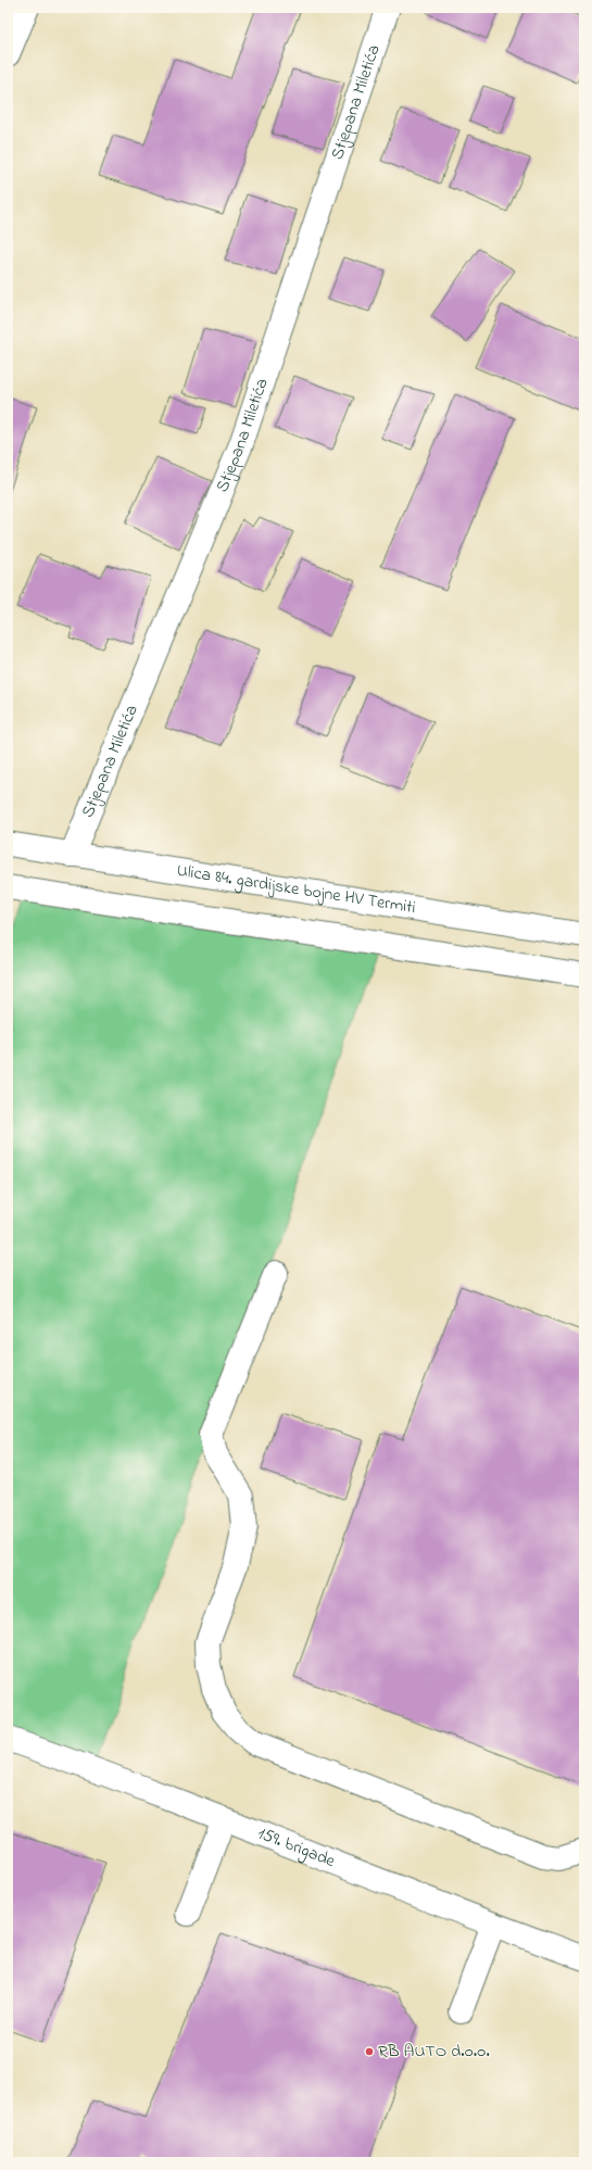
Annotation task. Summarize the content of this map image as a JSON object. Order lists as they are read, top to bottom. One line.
{"streets":{"street":["Stjepana Miletića","Ulica 84. gardijske bojne HV Termiti","159. brigade"]},"crossings":[["Stjepana Miletića","Ulica 84. gardijske bojne HV Termiti"]],"places":["RB AUTO d.o.o."]}
